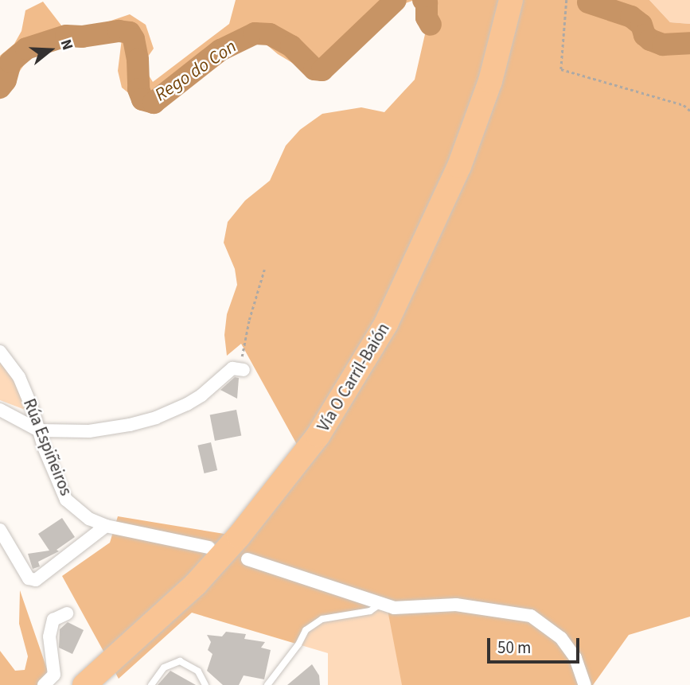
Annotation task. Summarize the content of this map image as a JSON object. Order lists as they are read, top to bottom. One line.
{"streets":{"highway":["Vía O Carril-Baión"],"street":["Rúa Espiñeiros"]},"water":["Rego do Con"],"scale_bar":"50 m","north":"right"}
